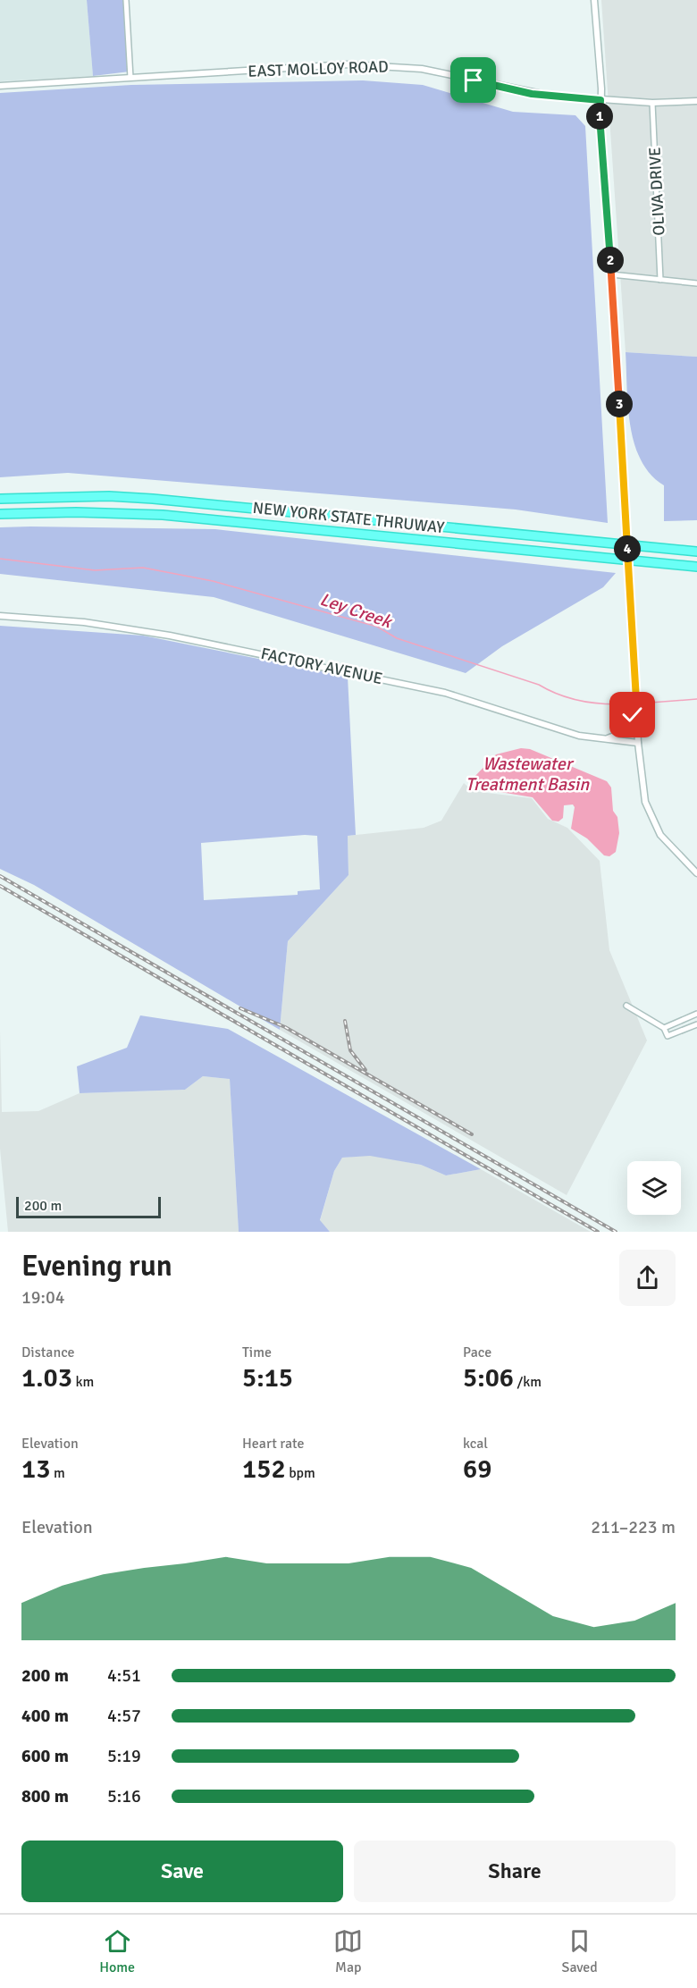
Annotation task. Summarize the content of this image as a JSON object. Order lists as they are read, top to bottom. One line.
{"streets":{"highway":["NEW YORK STATE THRUWAY"],"street":["EAST MOLLOY ROAD","OLIVA DRIVE","FACTORY AVENUE"]},"crossings":[["EAST MOLLOY ROAD","OLIVA DRIVE"]],"water":["Ley Creek","Wastewater Treatment Basin"],"scale_bar":"200 m","page":{"pins":["1","2","3","4"],"scale":"200 m","heading":["Evening run","19:04"],"stats":[["Distance","1.03 km"],["Time","5:15"],["Pace","5:06 /km"],["Elevation","13 m"],["Heart rate","152 bpm"],["kcal","69"]],"chart":["Elevation","211–223 m"],"list":[{"name":"200 m","note":"4:51"},{"name":"400 m","note":"4:57"},{"name":"600 m","note":"5:19"},{"name":"800 m","note":"5:16"}],"buttons":["Save","Share"],"tabs":["Home","Map","Saved"]}}
